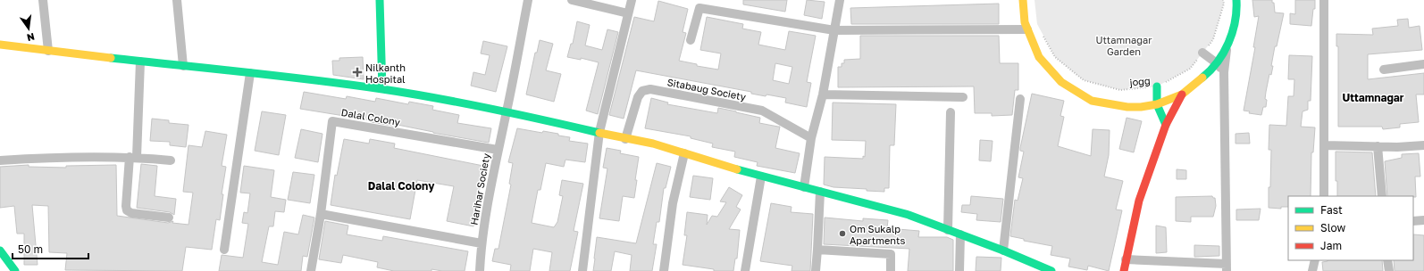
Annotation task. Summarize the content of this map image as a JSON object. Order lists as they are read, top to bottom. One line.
{"streets":{"street":["Sitabaug Society","Dalal Colony","Harihar Society"],"path":["jogg"]},"crossings":[["Dalal Colony","Harihar Society"]],"districts":["Uttamnagar","Dalal Colony"],"parks":["Uttamnagar Garden"],"places":{"health":["Nilkanth Hospital"],"other":["Om Sukalp Apartments"]},"legend":["Fast","Slow","Jam"],"scale_bar":"50 m","north":"bottom"}
